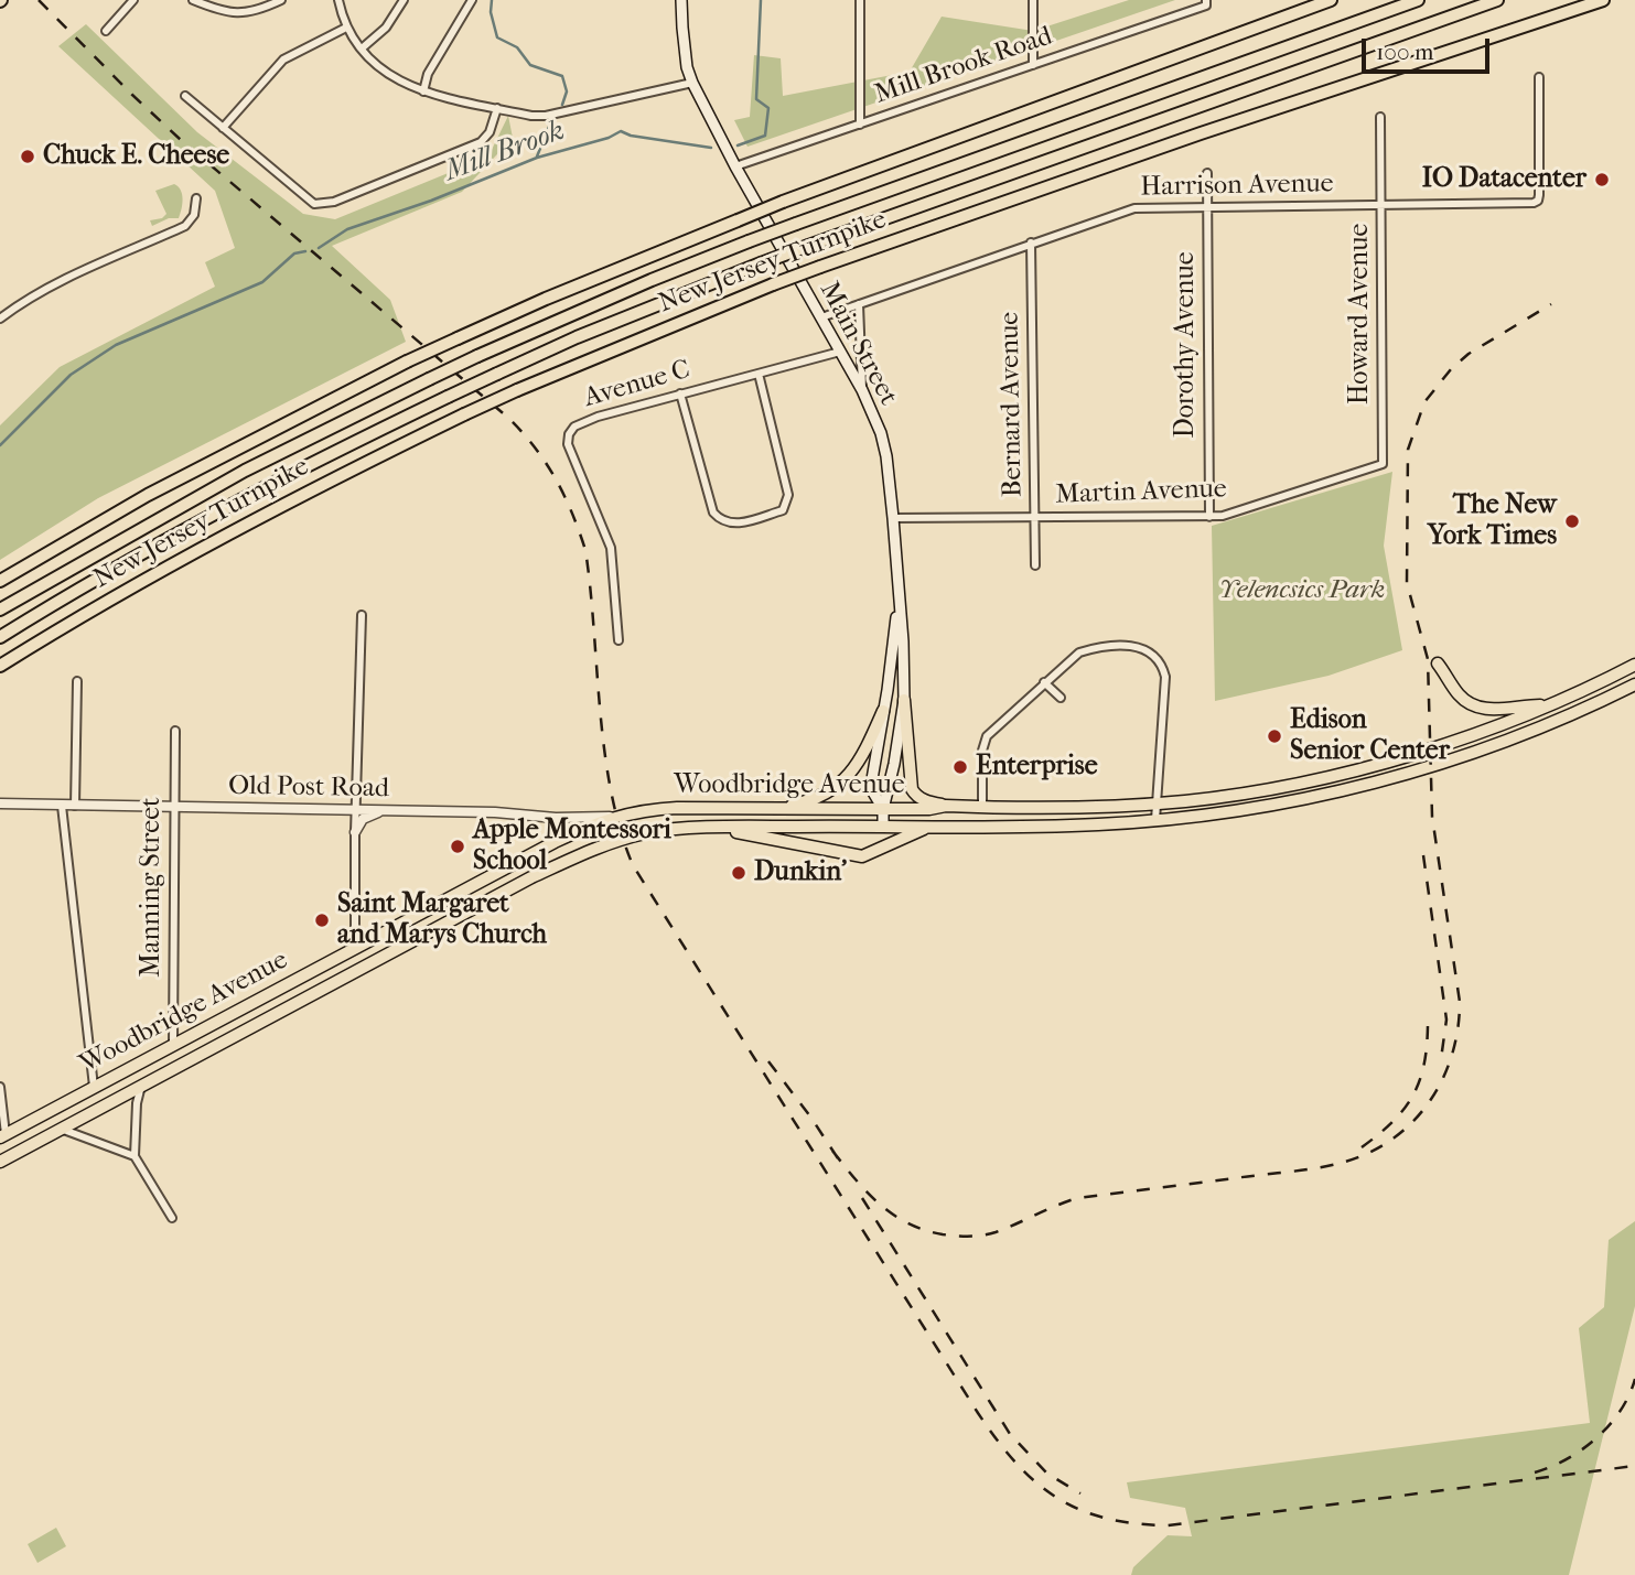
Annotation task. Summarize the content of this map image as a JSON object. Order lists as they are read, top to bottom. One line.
{"streets":{"highway":["New Jersey Turnpike"],"main road":["Main Street","Woodbridge Avenue"],"street":["Mill Brook Road","Harrison Avenue","Howard Avenue","Dorothy Avenue","Avenue C","Bernard Avenue","Martin Avenue","Old Post Road","Manning Street"]},"crossings":[["Mill Brook Road","Main Street"],["Harrison Avenue","Howard Avenue"],["Harrison Avenue","Main Street"],["Harrison Avenue","Dorothy Avenue"],["Harrison Avenue","Bernard Avenue"],["Howard Avenue","Martin Avenue"],["Main Street","Avenue C"],["Main Street","Martin Avenue"],["Main Street","Woodbridge Avenue"],["Dorothy Avenue","Martin Avenue"],["Bernard Avenue","Martin Avenue"],["Woodbridge Avenue","Old Post Road"],["Woodbridge Avenue","Manning Street"],["Old Post Road","Manning Street"]],"water":["Mill Brook"],"parks":["Yelencsics Park"],"places":["Chuck E. Cheese","IO Datacenter","The New York Times","Edison Senior Center","Enterprise","Apple Montessori School","Dunkin'","Saint Margaret and Marys Church"],"scale_bar":"100 m"}
